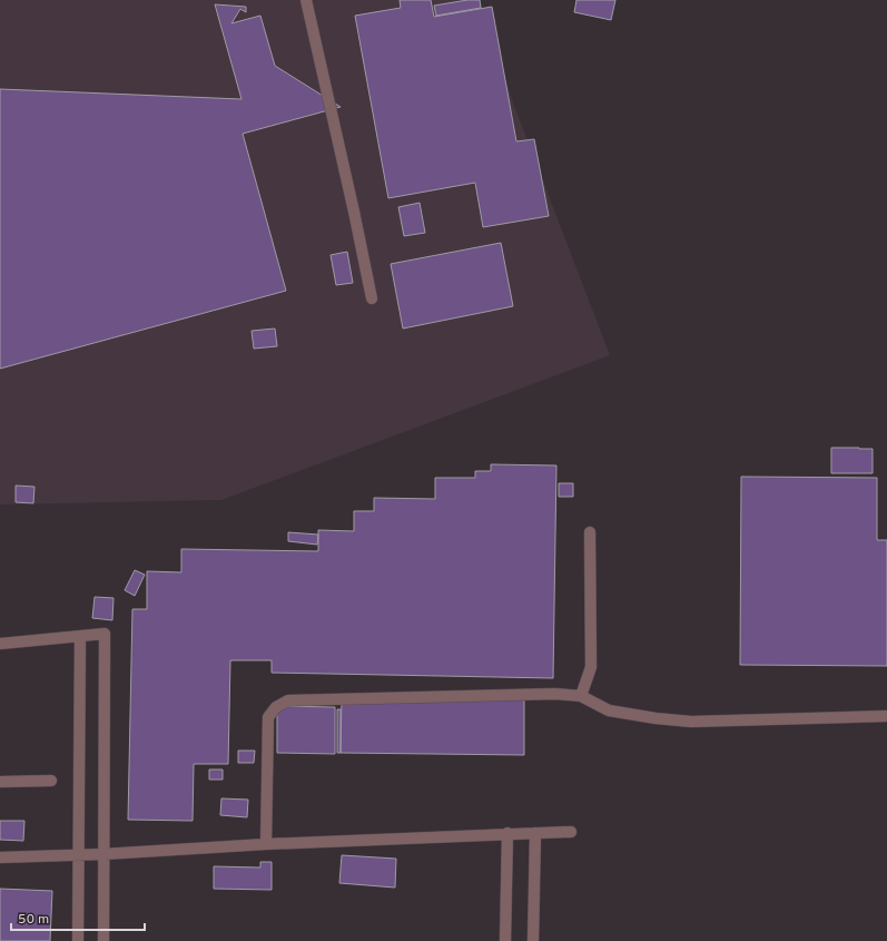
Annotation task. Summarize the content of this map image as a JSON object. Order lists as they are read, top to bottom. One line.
{"scale_bar":"50 m"}
